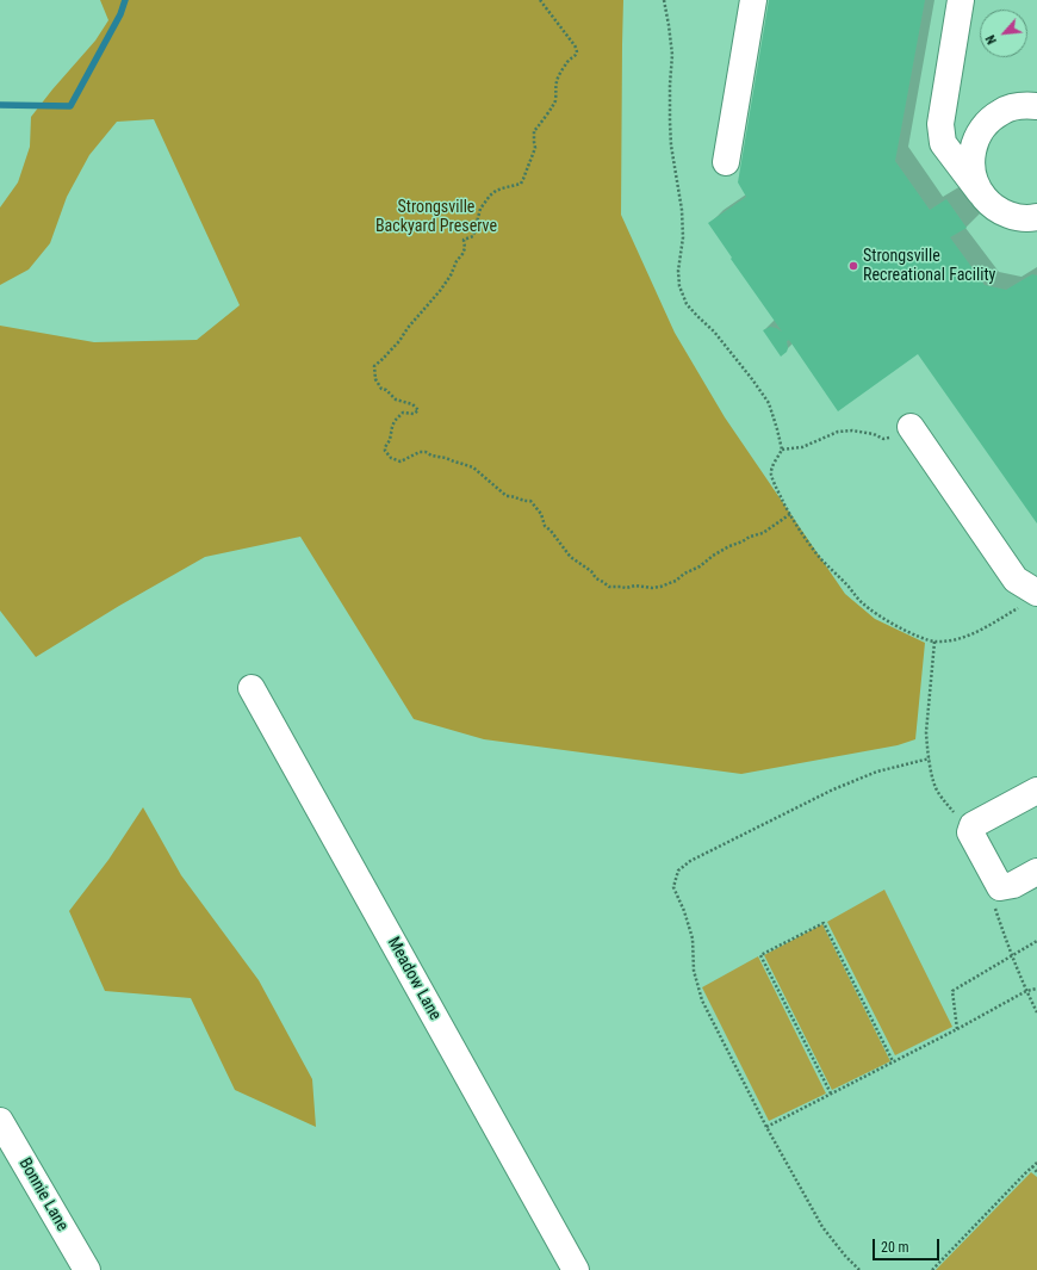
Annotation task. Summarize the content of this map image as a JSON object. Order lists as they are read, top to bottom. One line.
{"streets":{"street":["Meadow Lane","Bonnie Lane"]},"parks":["Strongsville Backyard Preserve"],"places":["Strongsville Recreational Facility"],"scale_bar":"20 m","north":"bottom left"}
